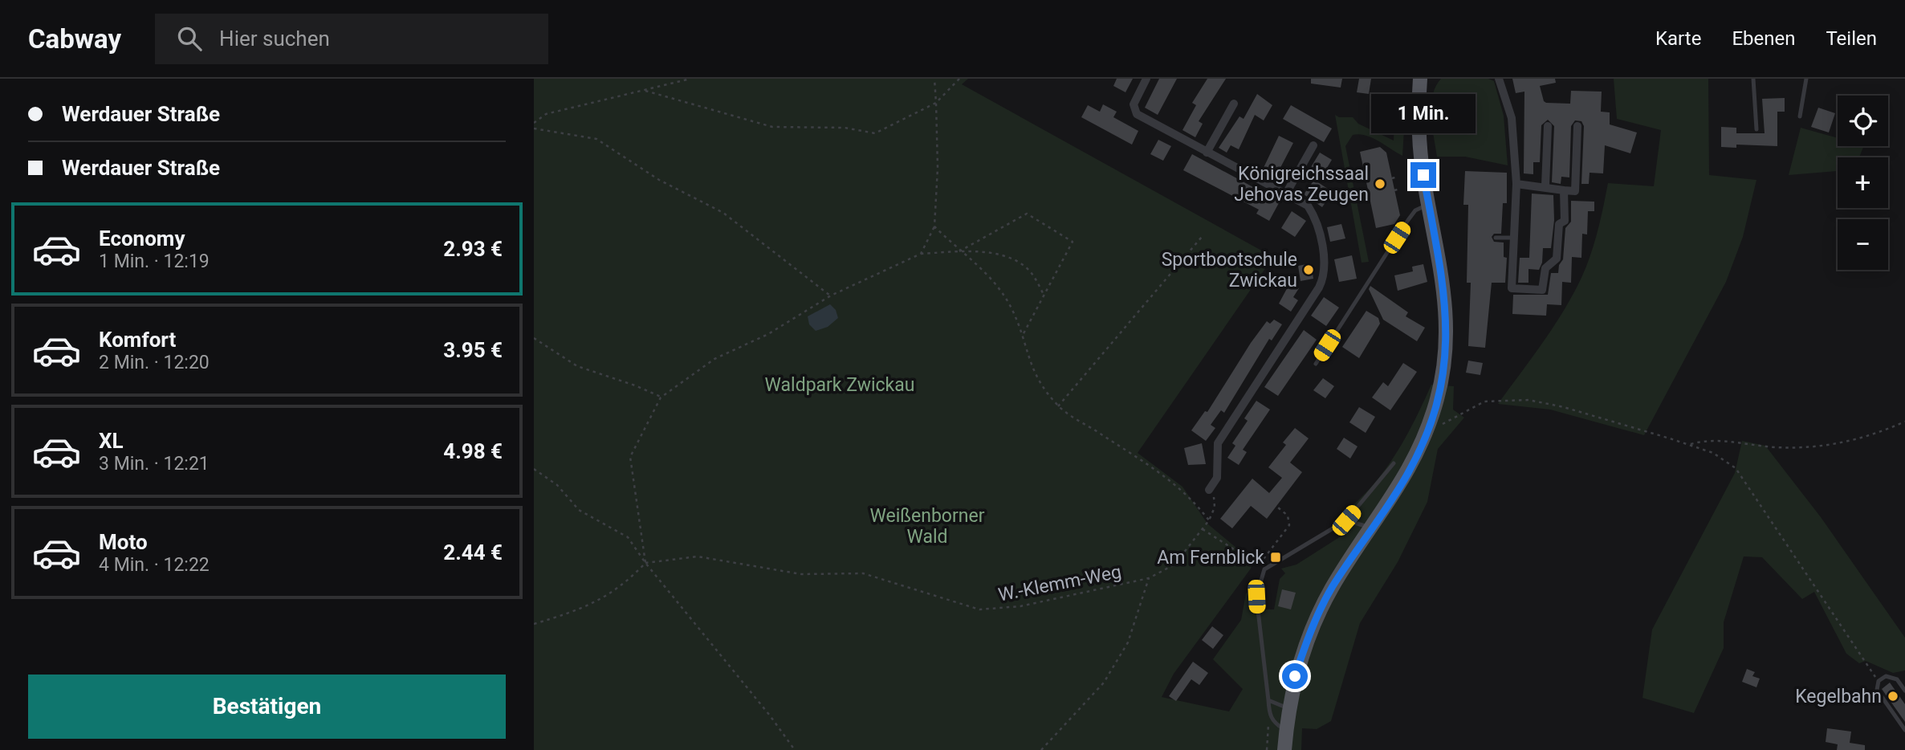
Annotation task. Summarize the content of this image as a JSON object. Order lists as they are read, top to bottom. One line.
{"streets":{"path":["W.-Klemm-Weg"]},"parks":["Waldpark Zwickau","Weißenborner Wald"],"places":{"other":["Königreichssaal Jehovas Zeugen","Sportbootschule Zwickau","Kegelbahn"],"transit":["Am Fernblick"]},"page":{"header":"Cabway","search":"Hier suchen","nav":["Karte","Ebenen","Teilen"],"banner":["Werdauer Straße","Werdauer Straße"],"bubble":"1 Min.","map_buttons":["+","−"],"list":[{"name":"Economy","note":"1 Min. · 12:19","value":"2.93 €"},{"name":"Komfort","note":"2 Min. · 12:20","value":"3.95 €"},{"name":"XL","note":"3 Min. · 12:21","value":"4.98 €"},{"name":"Moto","note":"4 Min. · 12:22","value":"2.44 €"}],"buttons":"Bestätigen"}}
